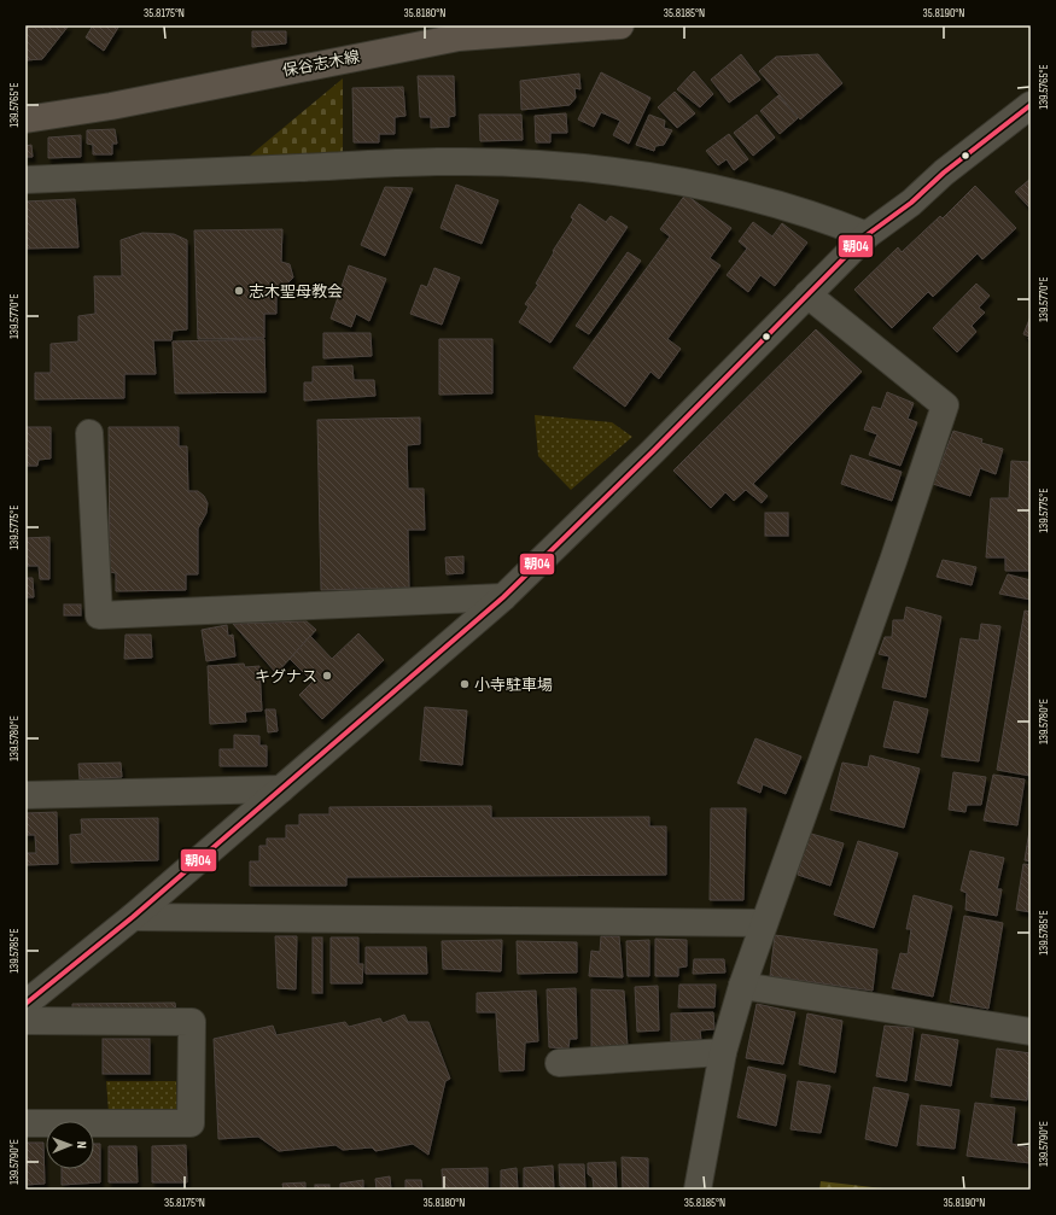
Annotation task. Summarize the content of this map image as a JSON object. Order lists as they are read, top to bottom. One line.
{"streets":{"main road":["保谷志木線"]},"places":["志木聖母教会","キグナス","小寺駐車場"],"lines":["transit line 朝04"],"north":"right","coordinates":["35.8175°N","35.8180°N","35.8185°N","35.8190°N","139.5765°E","139.5770°E","139.5775°E","139.5780°E","139.5785°E","139.5790°E"]}
